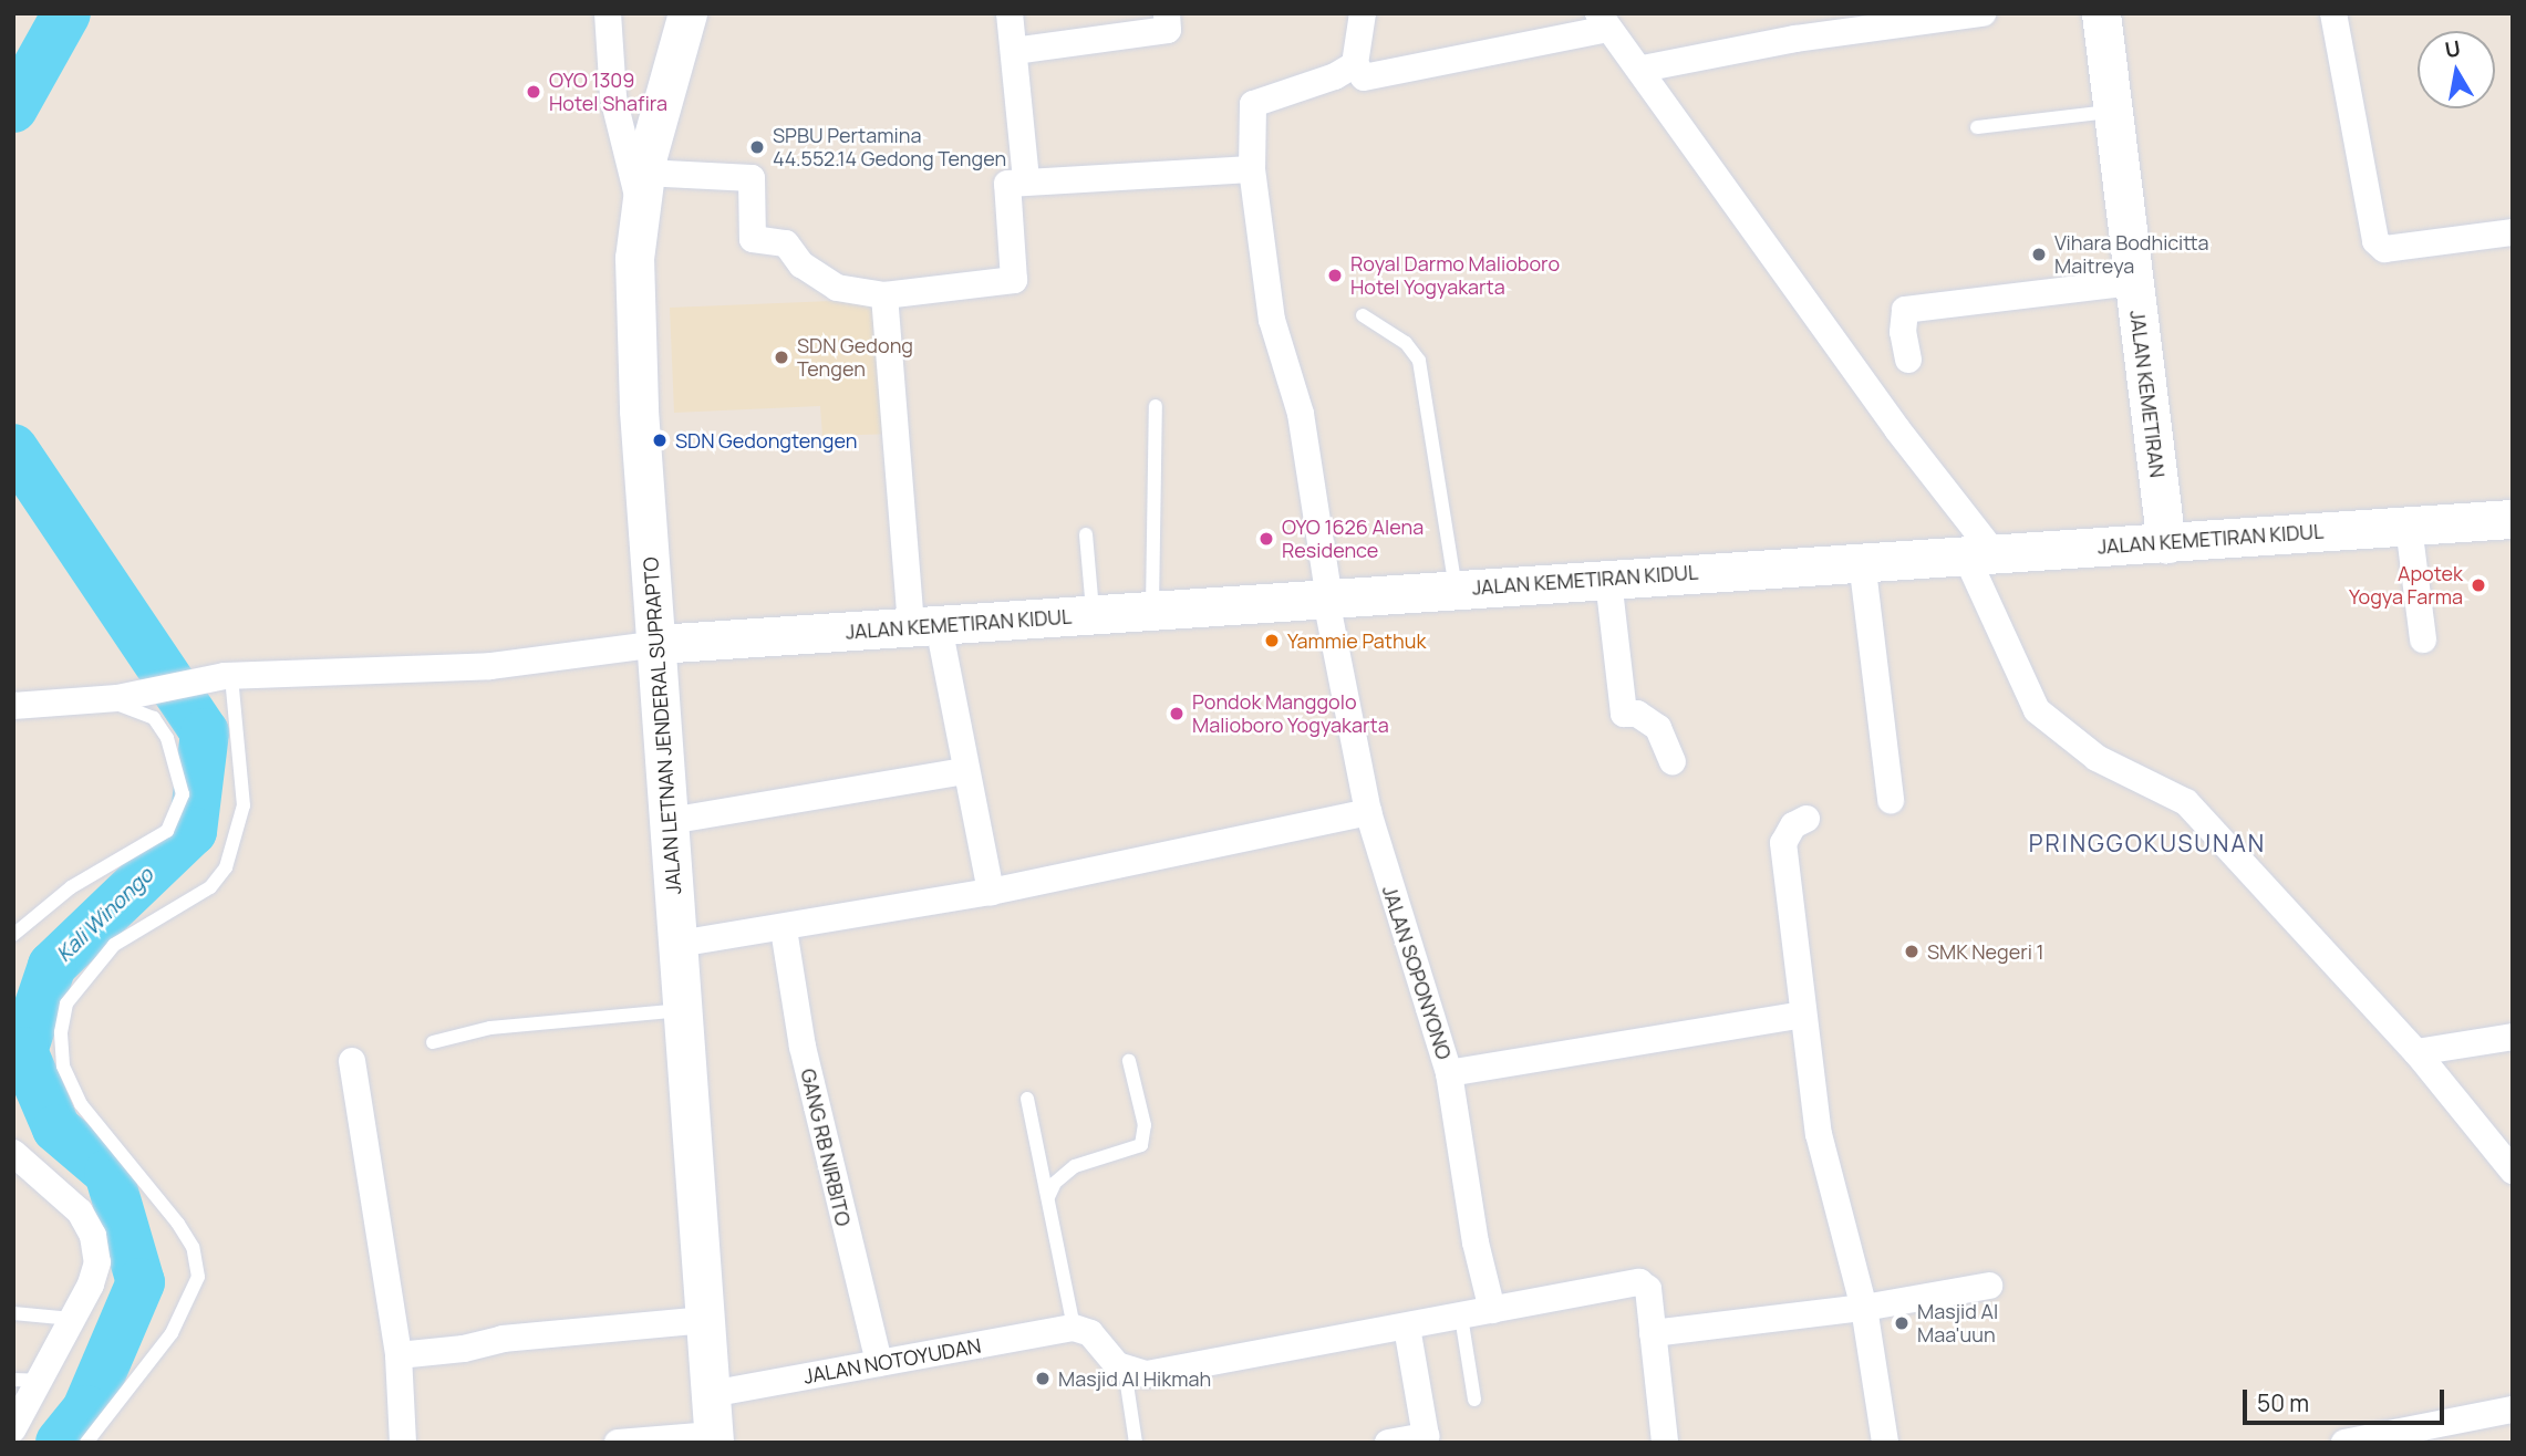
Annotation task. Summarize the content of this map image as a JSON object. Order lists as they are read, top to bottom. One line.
{"streets":{"street":["JALAN KEMETIRAN","JALAN KEMETIRAN KIDUL","JALAN LETNAN JENDERAL SUPRAPTO","JALAN SOPONYONO","GANG RB NIRBITO","JALAN NOTOYUDAN"]},"crossings":[["JALAN KEMETIRAN","JALAN KEMETIRAN KIDUL"],["JALAN KEMETIRAN KIDUL","JALAN LETNAN JENDERAL SUPRAPTO"],["JALAN KEMETIRAN KIDUL","JALAN SOPONYONO"],["JALAN LETNAN JENDERAL SUPRAPTO","JALAN NOTOYUDAN"],["GANG RB NIRBITO","JALAN NOTOYUDAN"]],"districts":["PRINGGOKUSUNAN"],"water":["Kali Winongo"],"places":["OYO 1309 Hotel Shafira","SPBU Pertamina 44.552.14 Gedong Tengen","Vihara Bodhicitta Maitreya","Royal Darmo Malioboro Hotel Yogyakarta","SDN Gedong Tengen","SDN Gedongtengen","OYO 1626 Alena Residence","Apotek Yogya Farma","Yammie Pathuk","Pondok Manggolo Malioboro Yogyakarta","SMK Negeri 1","Masjid Al Maa'uun","Masjid Al Hikmah"],"scale_bar":"50 m","north":"top"}
